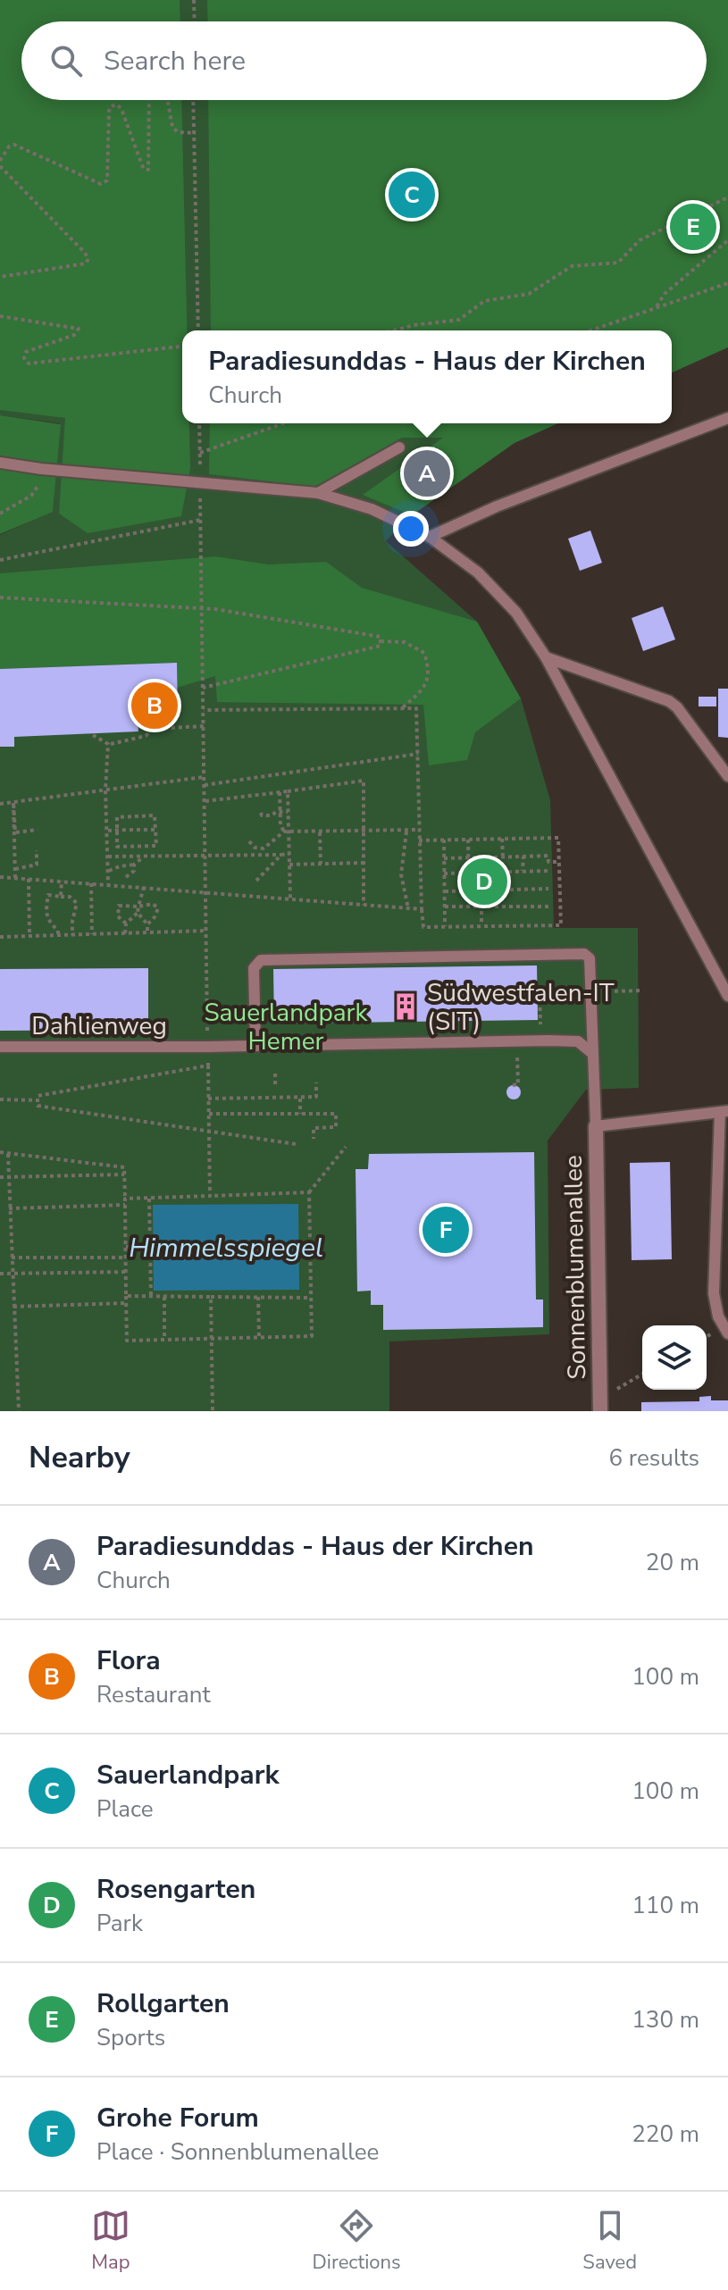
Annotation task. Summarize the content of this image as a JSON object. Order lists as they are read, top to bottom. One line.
{"streets":{"street":["Sonnenblumenallee"],"lane":["Dahlienweg"]},"water":["Himmelsspiegel"],"parks":["Sauerlandpark Hemer"],"places":{"building":["Südwestfalen-IT (SIT)"]},"page":{"search":"Search here","pins":["C","E","A","B","D","F"],"popup":["Paradiesunddas - Haus der Kirchen","Church"],"heading":["Nearby","6 results"],"list":[{"mark":"A","name":"Paradiesunddas - Haus der Kirchen","note":"Church","value":"20 m"},{"mark":"B","name":"Flora","note":"Restaurant","value":"100 m"},{"mark":"C","name":"Sauerlandpark","note":"Place","value":"100 m"},{"mark":"D","name":"Rosengarten","note":"Park","value":"110 m"},{"mark":"E","name":"Rollgarten","note":"Sports","value":"130 m"},{"mark":"F","name":"Grohe Forum","note":"Place · Sonnenblumenallee","value":"220 m"}],"nav":["Map","Directions","Saved"]}}
